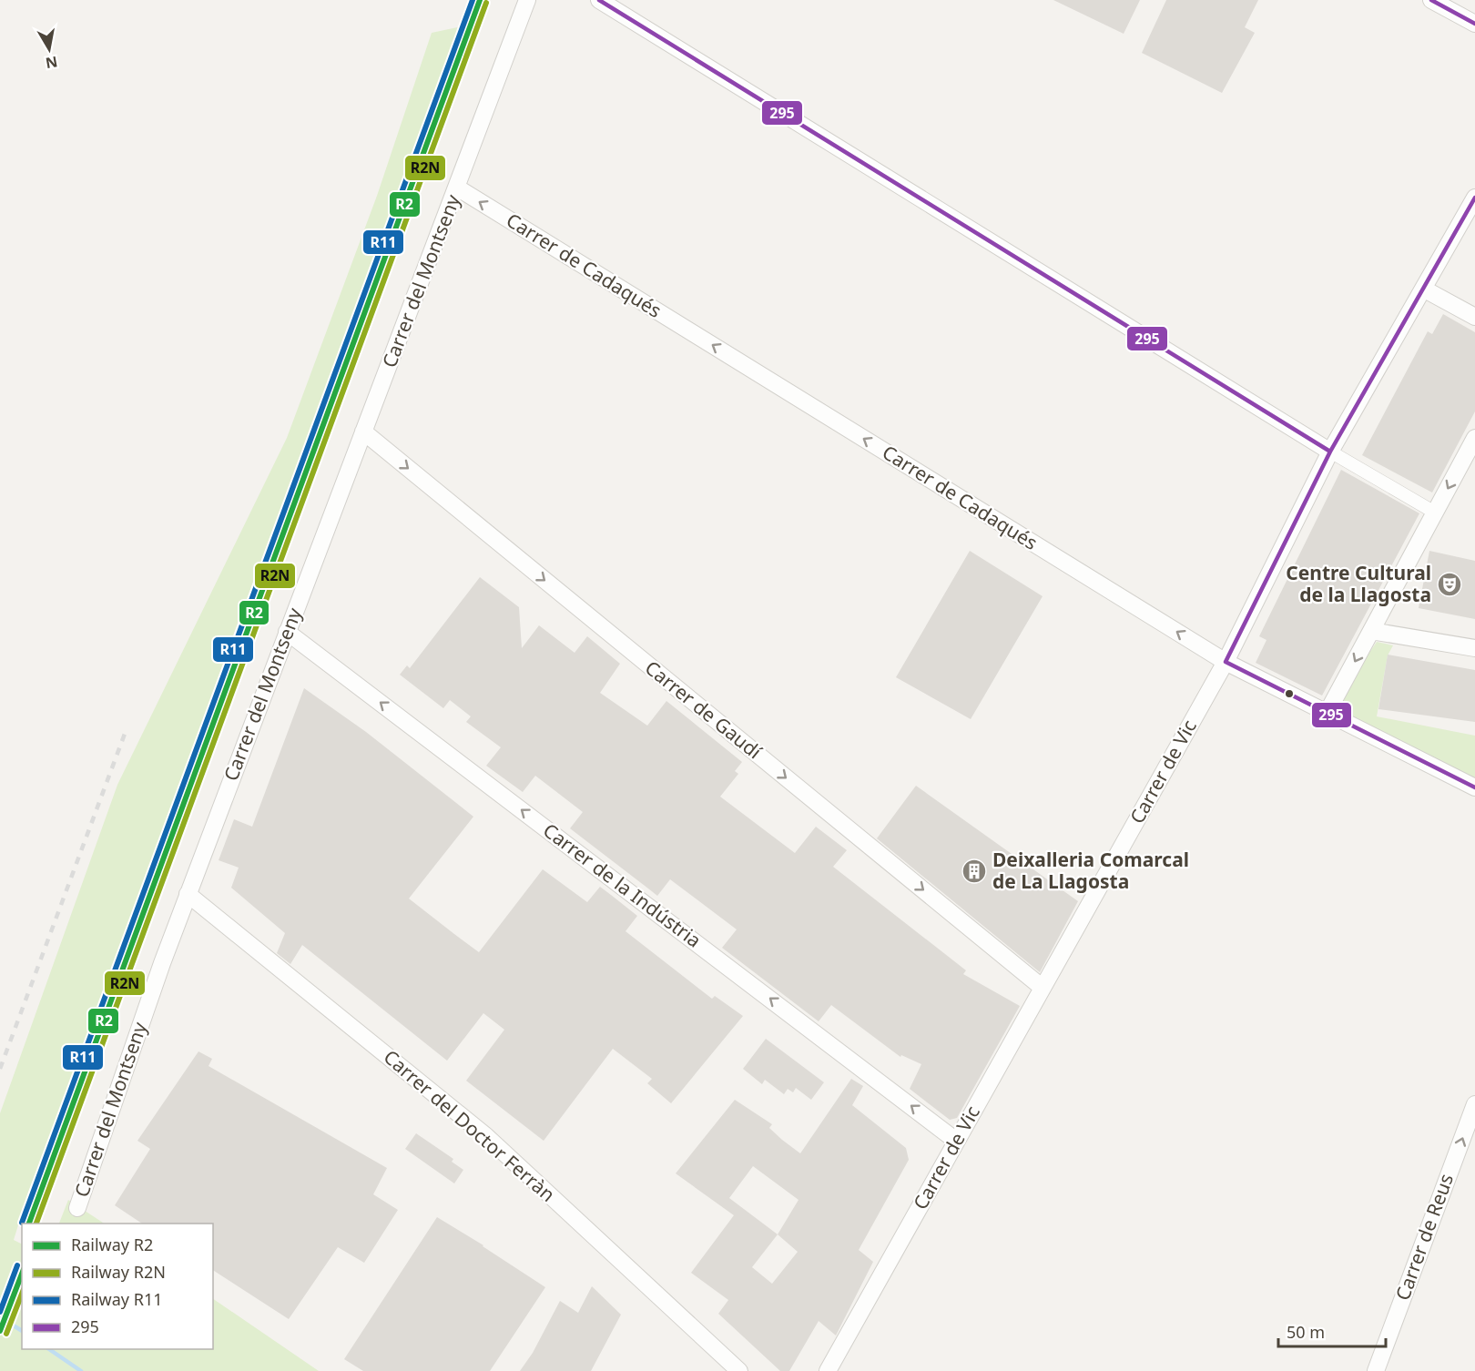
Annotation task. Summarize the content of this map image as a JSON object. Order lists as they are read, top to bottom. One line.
{"streets":{"street":["Carrer de Cadaqués","Carrer del Montseny","Carrer de Gaudí","Carrer de Vic","Carrer de la Indústria","Carrer del Doctor Ferràn","Carrer de Reus"]},"crossings":[["Carrer de Cadaqués","Carrer del Montseny"],["Carrer de Cadaqués","Carrer de Vic"],["Carrer del Montseny","Carrer de Gaudí"],["Carrer del Montseny","Carrer de la Indústria"],["Carrer del Montseny","Carrer del Doctor Ferràn"],["Carrer de Gaudí","Carrer de Vic"],["Carrer de Vic","Carrer de la Indústria"]],"one_way":["Carrer de Cadaqués","Carrer de Gaudí","Carrer de la Indústria","Carrer de Reus"],"places":{"theatre":["Centre Cultural de la Llagosta"],"building":["Deixalleria Comarcal de La Llagosta"]},"lines":["rail line R2","rail line R11","transit line 295","rail line R2N"],"legend":["Railway R2","Railway R2N","Railway R11","295"],"scale_bar":"50 m","north":"bottom"}
